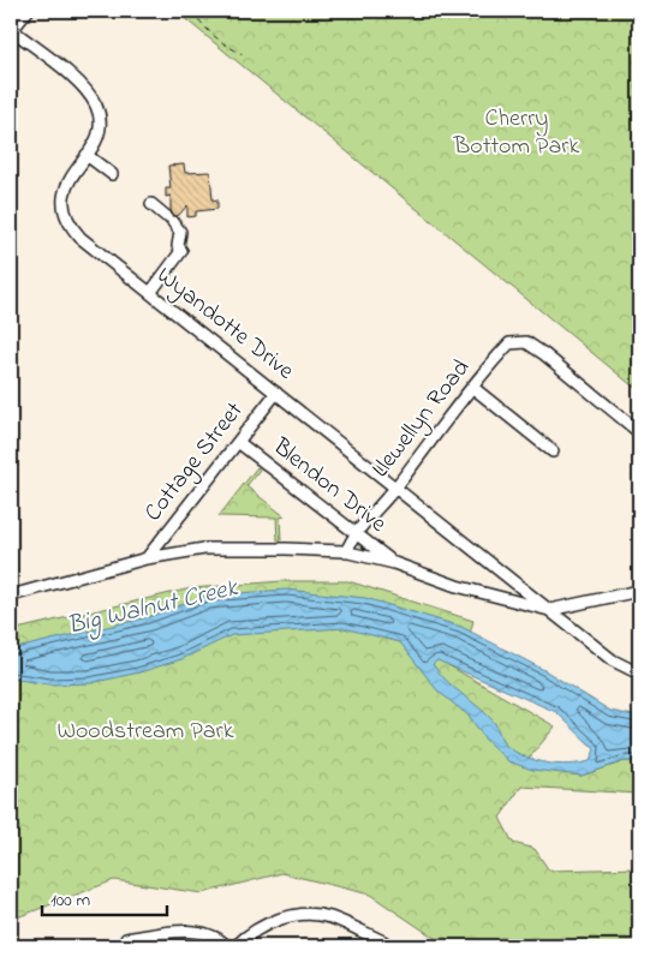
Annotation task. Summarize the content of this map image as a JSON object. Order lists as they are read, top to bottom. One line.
{"streets":{"street":["Wyandotte Drive","Llewellyn Road","Cottage Street","Blendon Drive"]},"crossings":[["Wyandotte Drive","Llewellyn Road"],["Wyandotte Drive","Cottage Street"],["Llewellyn Road","Blendon Drive"],["Cottage Street","Blendon Drive"]],"water":["Big Walnut Creek"],"parks":["Cherry Bottom Park","Woodstream Park"],"scale_bar":"100 m"}
